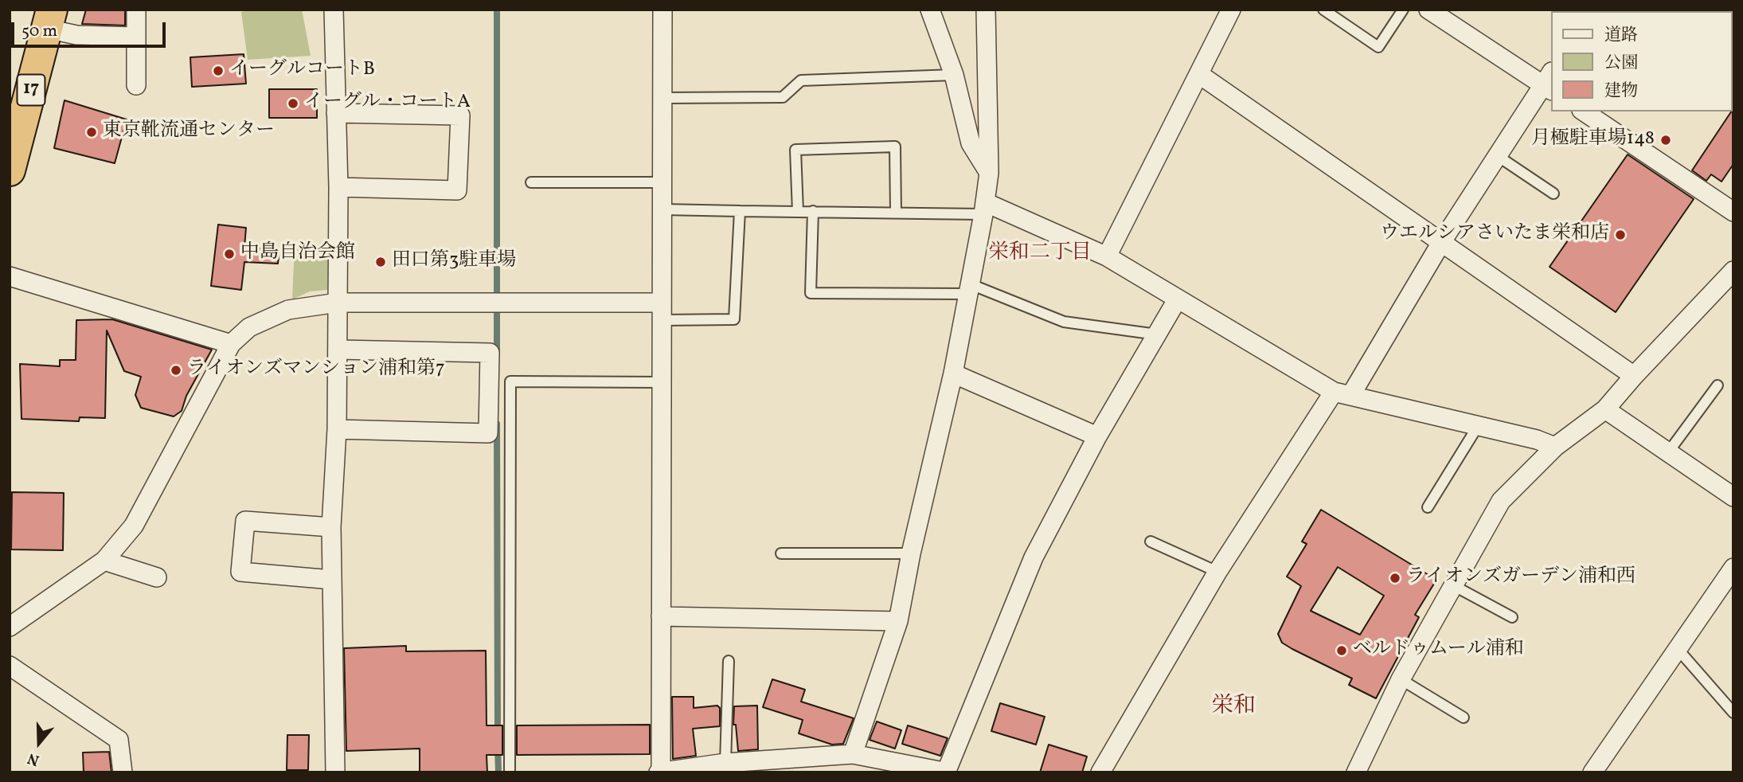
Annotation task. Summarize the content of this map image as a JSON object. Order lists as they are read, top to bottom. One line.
{"streets":{"highway":["17"]},"districts":["栄和二丁目","栄和"],"places":["イーグルコートB","イーグル・コートA","東京靴流通センター","月極駐車場148","ウエルシアさいたま栄和店","中島自治会館","田口第3駐車場","ライオンズマンション浦和第7","ライオンズガーデン浦和西","ベルドゥムール浦和"],"legend":["道路","公園","建物"],"scale_bar":"50 m","north":"bottom"}
